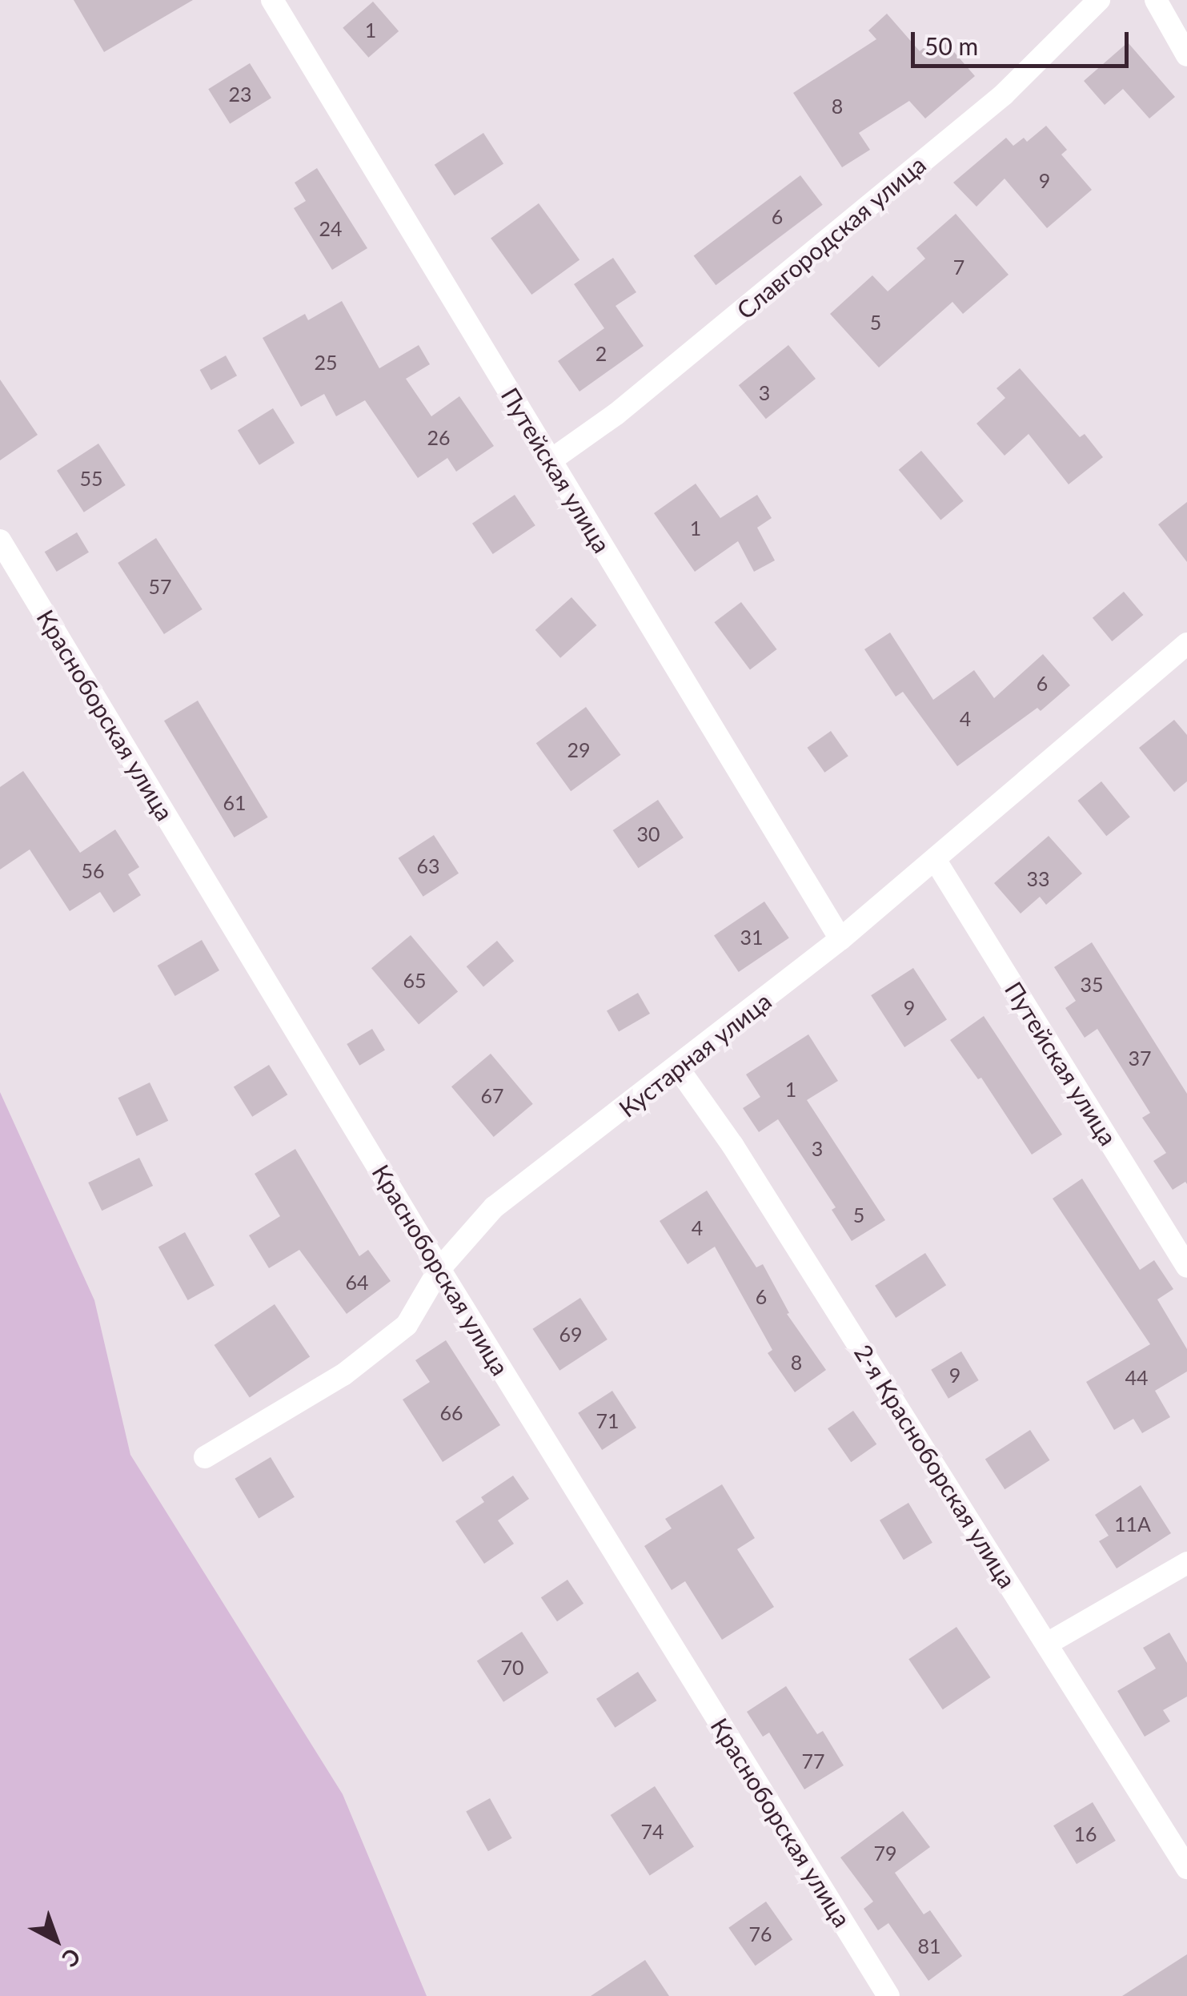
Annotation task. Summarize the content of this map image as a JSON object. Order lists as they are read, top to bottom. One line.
{"streets":{"street":["Славгородская улица","Путейская улица","Красноборская улица","Кустарная улица","2-я Красноборская улица"]},"crossings":[["Славгородская улица","Путейская улица"],["Путейская улица","Кустарная улица"],["Красноборская улица","Кустарная улица"],["Кустарная улица","2-я Красноборская улица"]],"house_numbers":["1","23","8","9","6","24","7","5","2","25","3","26","55","1","57","6","4","29","61","30","63","56","33","31","65","35","9","37","1","67","3","5","4","64","6","69","8","9","44","66","71","11А","70","77","74","16","79","76","81"],"scale_bar":"50 m","north":"bottom right"}
